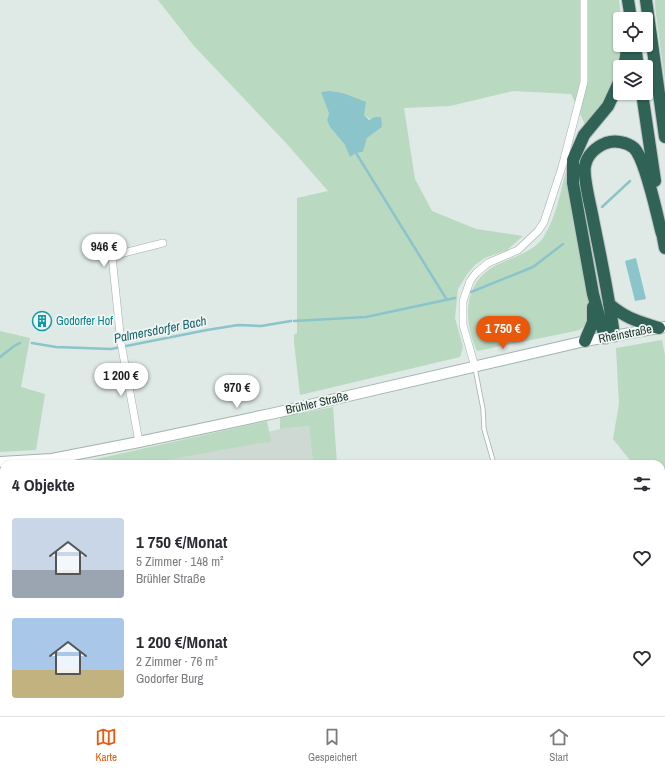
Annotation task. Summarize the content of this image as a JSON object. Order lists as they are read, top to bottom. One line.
{"streets":{"main road":["Rheinstraße","Brühler Straße"]},"crossings":[["Rheinstraße","Brühler Straße"]],"water":["Palmersdorfer Bach"],"places":{"building":["Godorfer Hof"]},"page":{"price":["946 €","1 750 €","1 200 €","970 €"],"heading":"4 Objekte","list":[{"name":"1 750 €/Monat","note":"5 Zimmer · 148 m² · Brühler Straße"},{"name":"1 200 €/Monat","note":"2 Zimmer · 76 m² · Godorfer Burg"}],"tabs":["Karte","Gespeichert","Start"]}}
